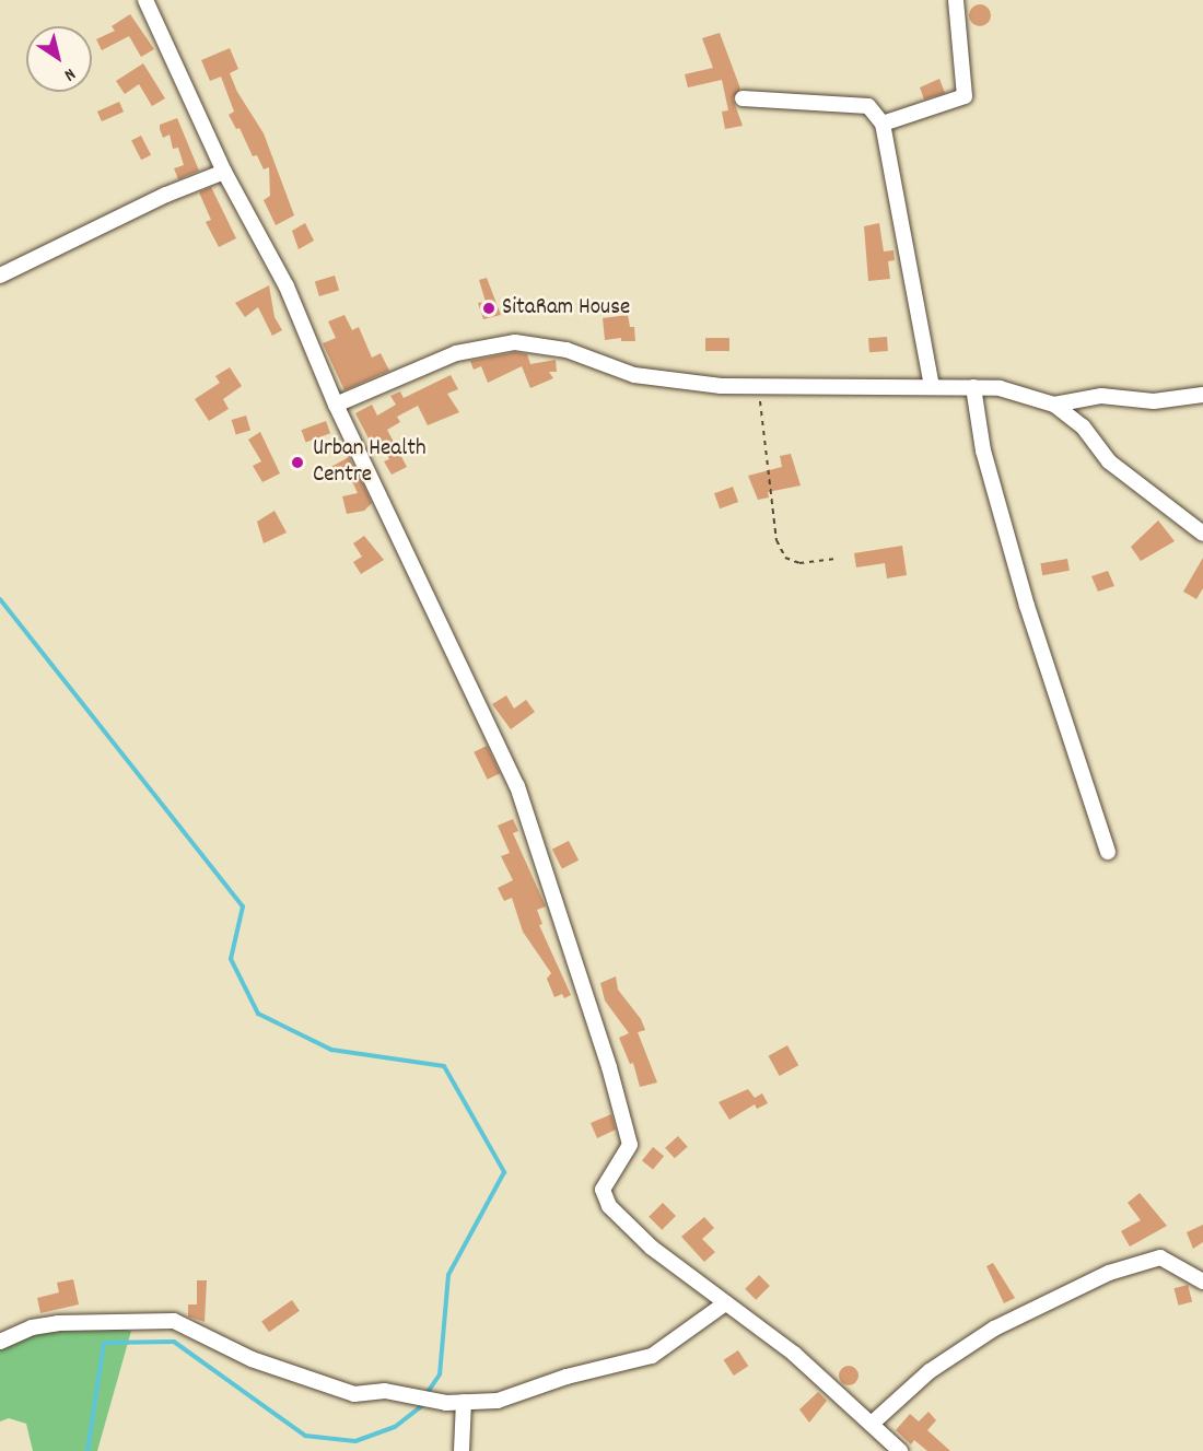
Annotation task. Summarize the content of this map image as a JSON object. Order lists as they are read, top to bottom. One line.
{"places":["SitaRam House","Urban Health Centre"],"north":"bottom right"}
